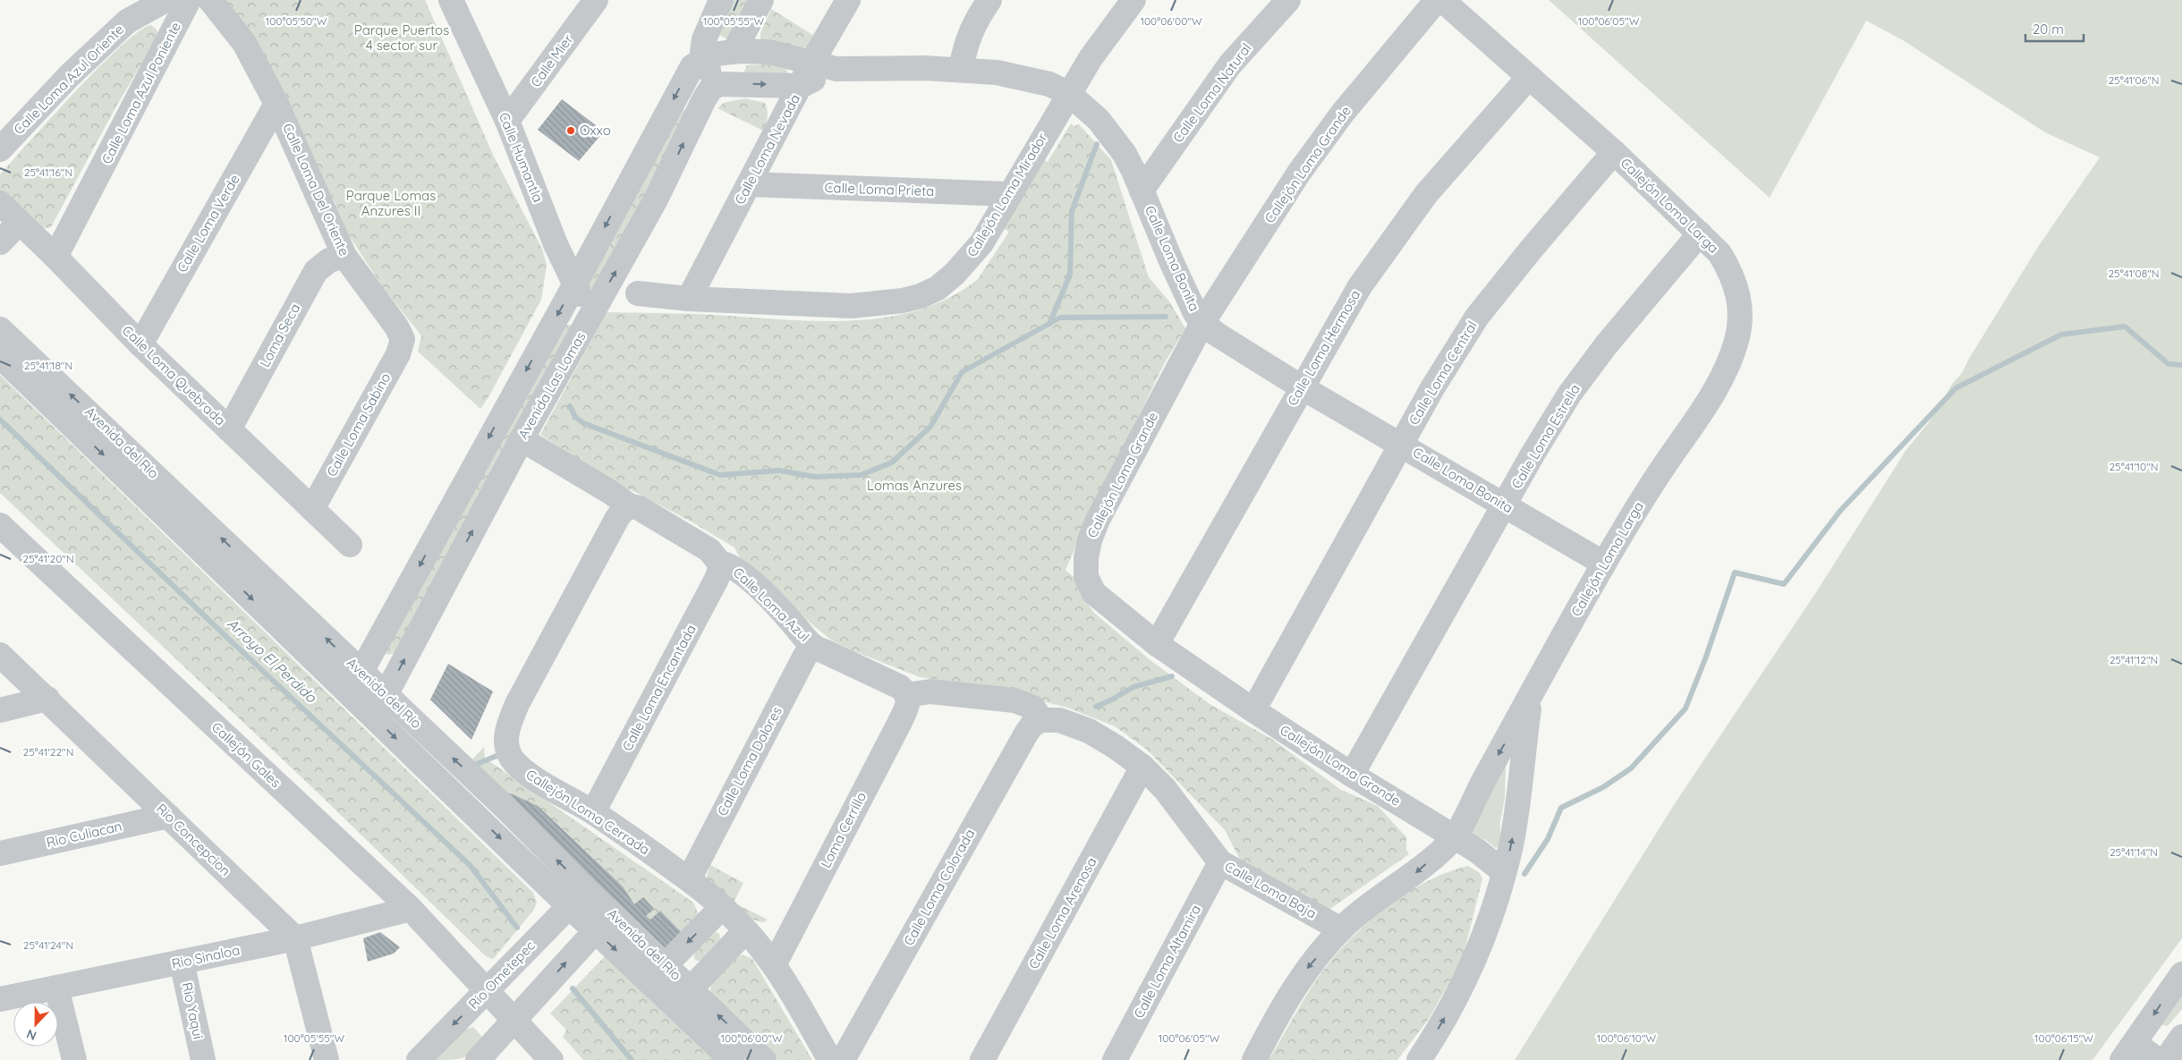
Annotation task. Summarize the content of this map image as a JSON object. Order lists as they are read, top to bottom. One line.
{"streets":{"street":["Calle Mier","Calle Loma Azul Oriente","Calle Loma Azul Poniente","Calle Loma Natural","Calle Loma Nevada","Calle Humantla","Callejón Loma Grande","Calle Loma Del Oriente","Calle Loma Prieta","Callejón Loma Mirador","Callejón Loma Larga","Calle Loma Verde","Calle Loma Bonita","Loma Seca","Calle Loma Hermosa","Calle Loma Central","Calle Loma Quebrada","Avenida Las Lomas","Calle Loma Sabino","Calle Loma Estrella","Avenida del Río","Calle Loma Azul","Calle Loma Encantada","Callejón Gales","Calle Loma Dolores","Callejón Loma Cerrada","Loma Cerrillo","Rio Culiacan","Rio Concepcion","Calle Loma Colorada","Calle Loma Baja","Calle Loma Arenosa","Rio Sinaloa","Calle Loma Altamira","Rio Ometepec","Rio Yaqui"]},"crossings":[["Calle Mier","Calle Humantla"],["Calle Loma Azul Poniente","Calle Loma Quebrada"],["Calle Loma Natural","Calle Loma Bonita"],["Calle Loma Nevada","Calle Loma Prieta"],["Calle Loma Nevada","Callejón Loma Mirador"],["Calle Loma Nevada","Calle Loma Bonita"],["Calle Humantla","Avenida Las Lomas"],["Callejón Loma Grande","Callejón Loma Larga"],["Callejón Loma Grande","Calle Loma Bonita"],["Callejón Loma Grande","Calle Loma Hermosa"],["Callejón Loma Grande","Calle Loma Central"],["Callejón Loma Grande","Calle Loma Estrella"],["Calle Loma Del Oriente","Calle Loma Verde"],["Calle Loma Del Oriente","Loma Seca"],["Calle Loma Del Oriente","Calle Loma Sabino"],["Calle Loma Prieta","Callejón Loma Mirador"],["Callejón Loma Mirador","Calle Loma Bonita"],["Callejón Loma Larga","Calle Loma Bonita"],["Callejón Loma Larga","Calle Loma Hermosa"],["Callejón Loma Larga","Calle Loma Central"],["Callejón Loma Larga","Calle Loma Estrella"],["Calle Loma Verde","Calle Loma Quebrada"],["Calle Loma Bonita","Calle Loma Hermosa"],["Calle Loma Bonita","Calle Loma Central"],["Calle Loma Bonita","Avenida Las Lomas"],["Calle Loma Bonita","Calle Loma Estrella"],["Loma Seca","Calle Loma Quebrada"],["Calle Loma Quebrada","Calle Loma Sabino"],["Avenida Las Lomas","Avenida del Río"],["Avenida del Río","Rio Ometepec"],["Calle Loma Azul","Calle Loma Encantada"],["Calle Loma Azul","Calle Loma Dolores"],["Calle Loma Azul","Loma Cerrillo"],["Calle Loma Encantada","Callejón Loma Cerrada"],["Callejón Gales","Rio Sinaloa"],["Callejón Gales","Rio Ometepec"],["Calle Loma Dolores","Callejón Loma Cerrada"],["Callejón Loma Cerrada","Loma Cerrillo"],["Rio Culiacan","Rio Concepcion"],["Rio Concepcion","Rio Sinaloa"],["Calle Loma Colorada","Calle Loma Baja"],["Calle Loma Baja","Calle Loma Arenosa"],["Calle Loma Baja","Calle Loma Altamira"],["Rio Sinaloa","Rio Yaqui"]],"water":["Arroyo El Perdido"],"parks":["Parque Puertos 4 sector sur","Parque Lomas Anzures II","Lomas Anzures"],"places":["Oxxo"],"scale_bar":"20 m","north":"bottom","coordinates":["100°05'50\"W","100°05'55\"W","100°06'00\"W","100°06'05\"W","25°41'06\"N","25°41'16\"N","25°41'08\"N","25°41'18\"N","25°41'10\"N","25°41'20\"N","25°41'12\"N","25°41'22\"N","25°41'14\"N","25°41'24\"N","100°06'10\"W","100°06'15\"W"]}
